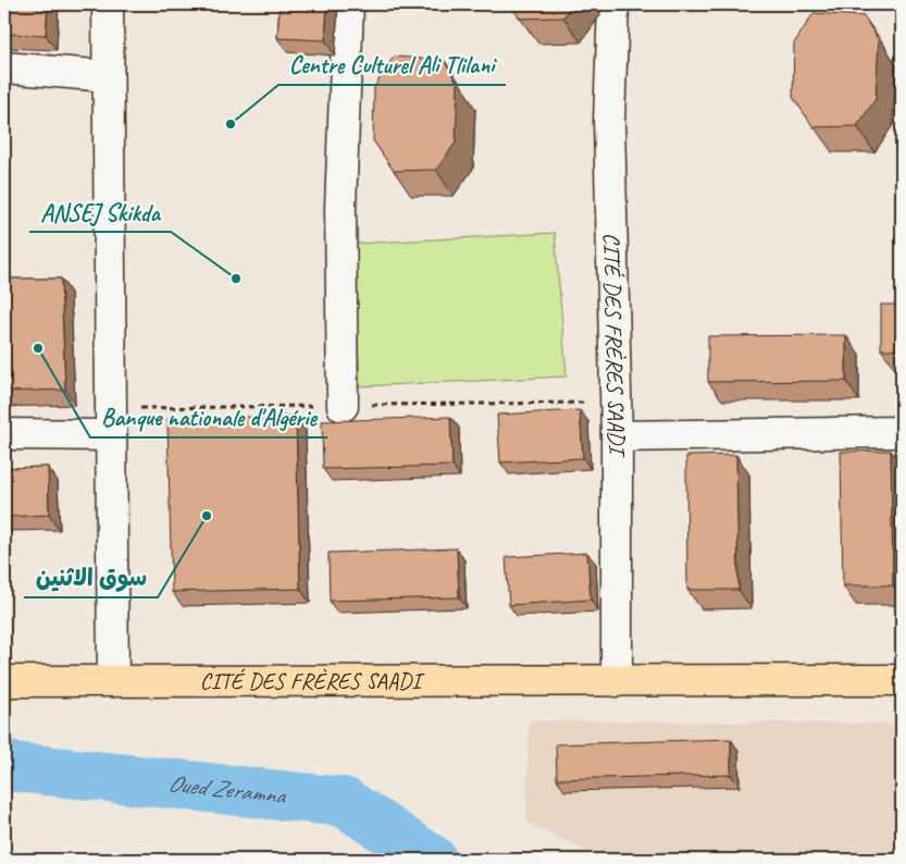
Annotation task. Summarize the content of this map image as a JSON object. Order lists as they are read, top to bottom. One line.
{"streets":{"main road":["CITÉ DES FRÈRES SAADI"]},"water":["Oued Zeramna"],"places":["Centre Culturel Ali Tlilani","ANSEJ Skikda","Banque nationale d'Algérie","سوق الاثنين"]}
